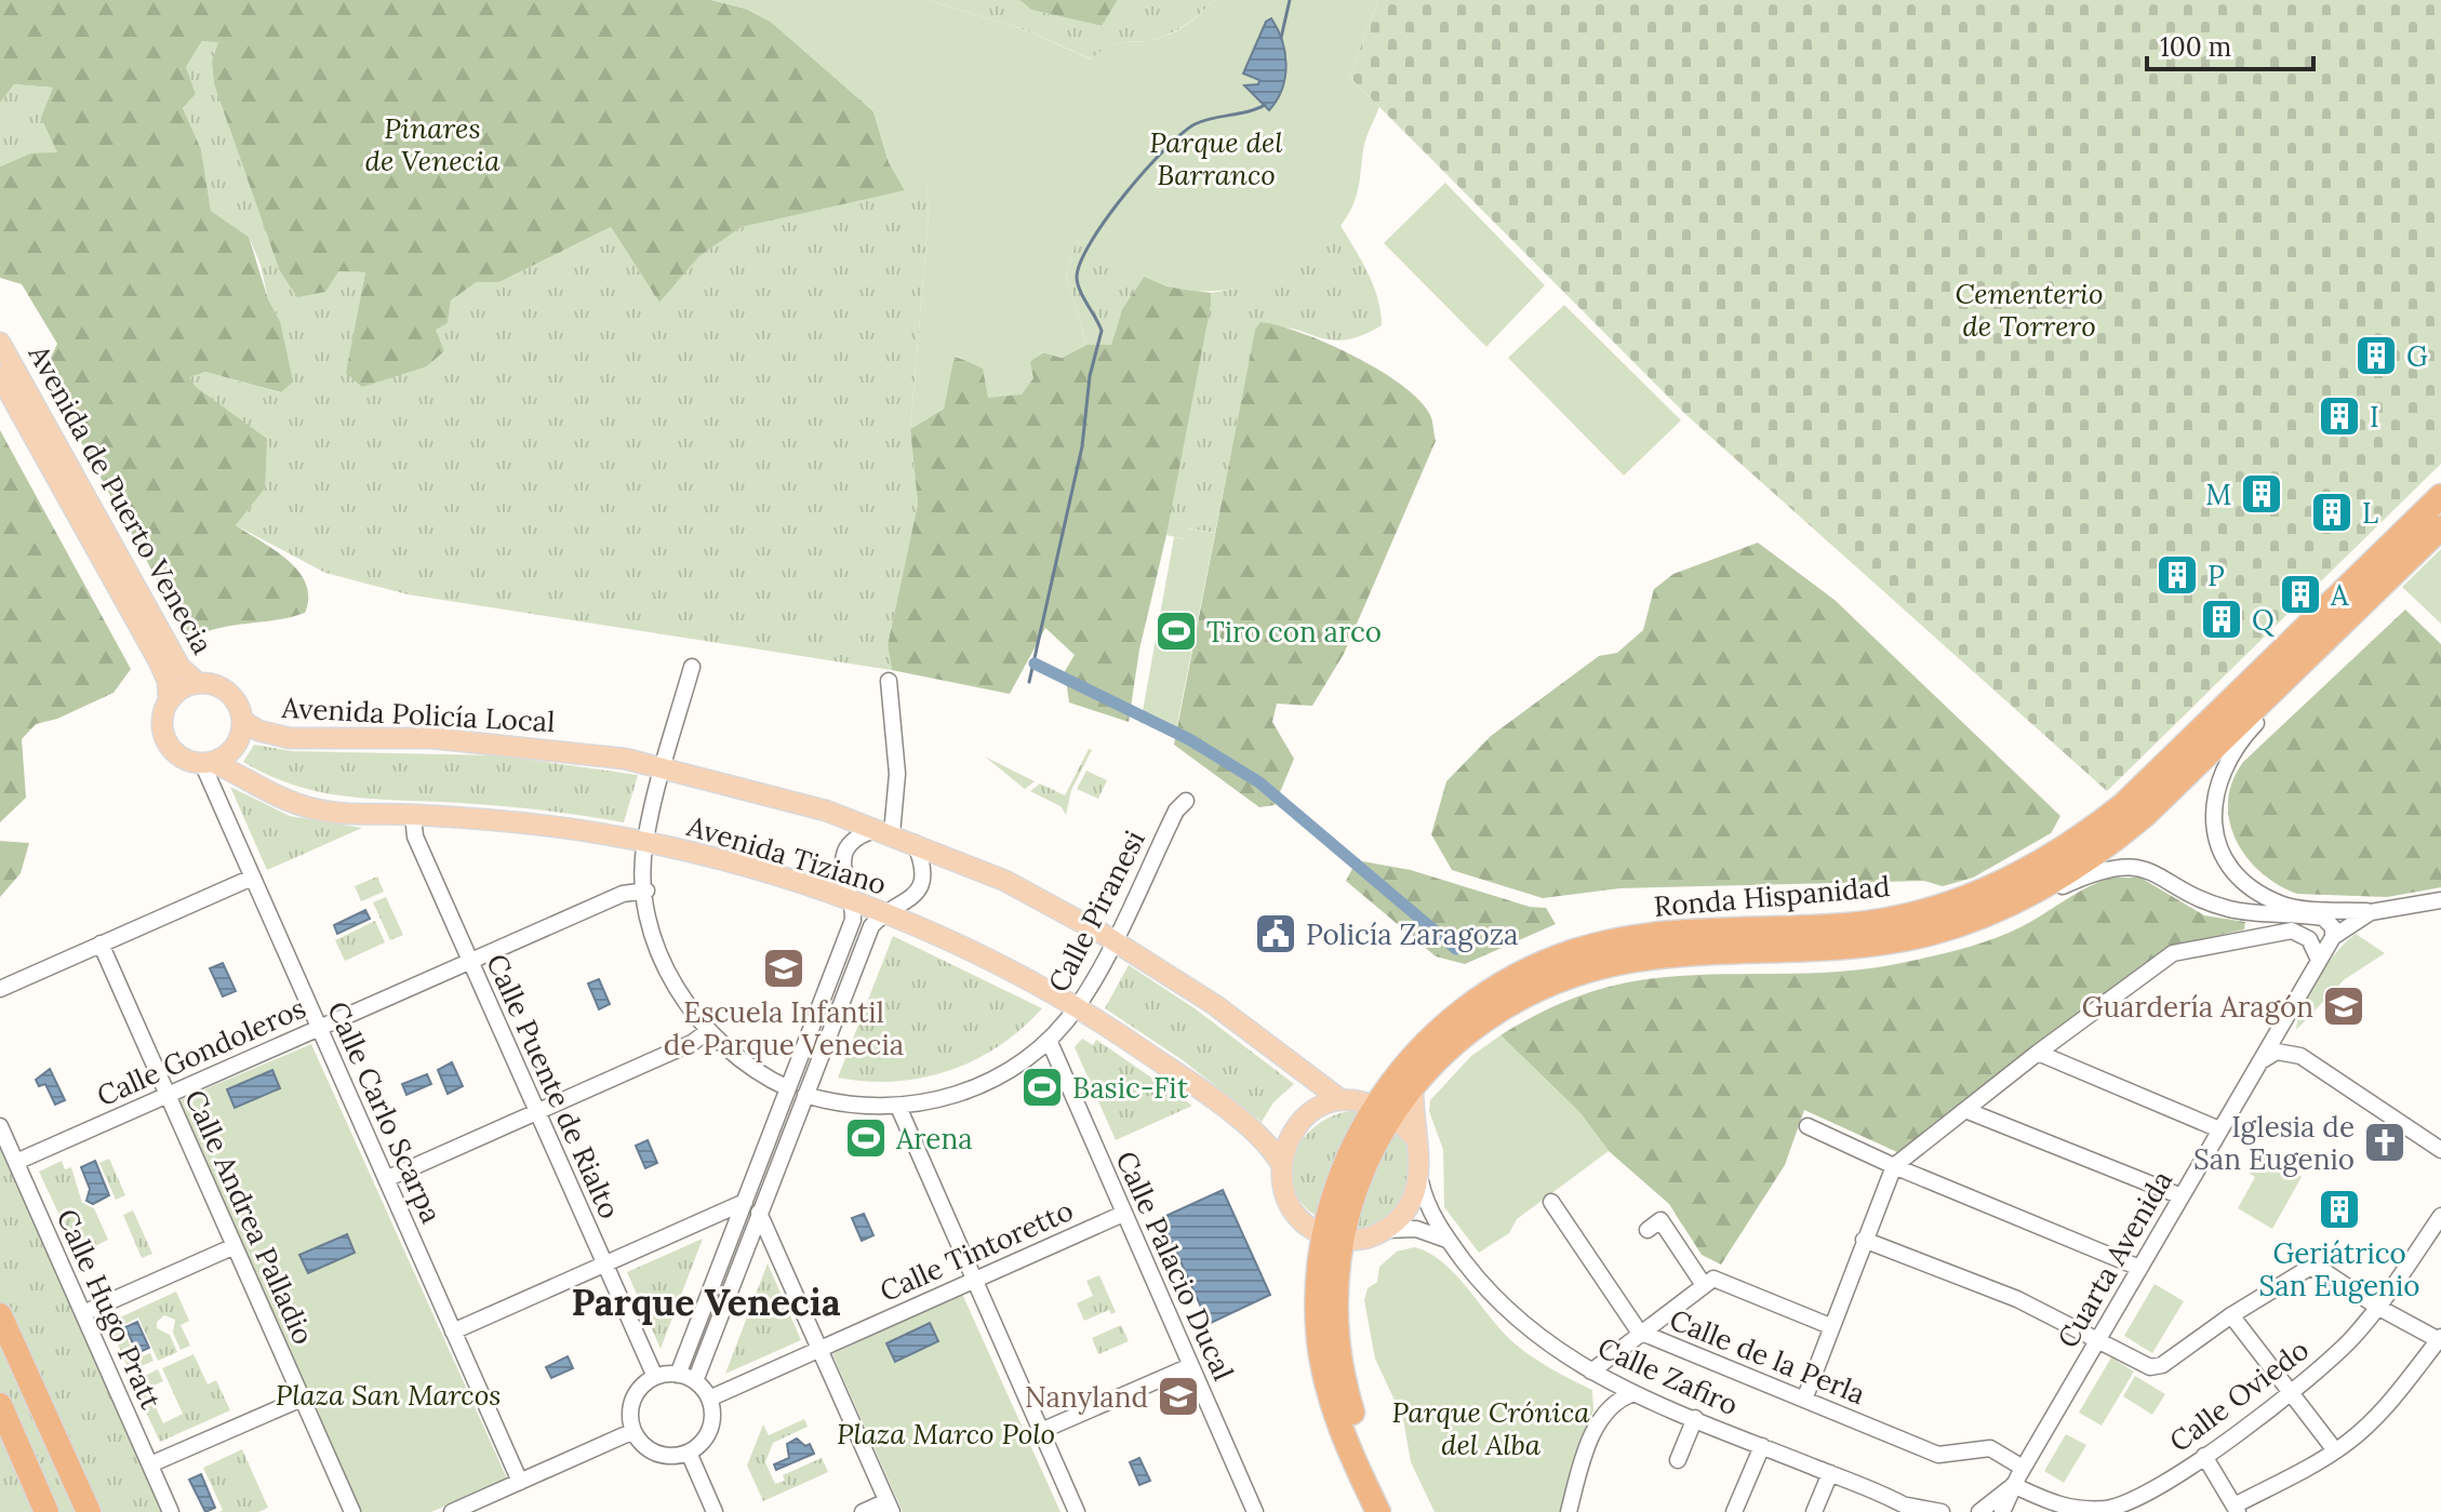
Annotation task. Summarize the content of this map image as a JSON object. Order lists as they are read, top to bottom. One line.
{"streets":{"highway":["Ronda Hispanidad"],"main road":["Avenida de Puerto Venecia","Avenida Policía Local","Avenida Tiziano"],"street":["Calle Piranesi","Calle Gondoleros","Calle Puente de Rialto","Calle Carlo Scarpa","Calle Andrea Palladio","Calle Tintoretto","Cuarta Avenida","Calle Palacio Ducal","Calle Hugo Pratt","Calle de la Perla","Calle Zafiro","Calle Oviedo"]},"crossings":[["Avenida de Puerto Venecia","Avenida Policía Local"],["Avenida de Puerto Venecia","Avenida Tiziano"],["Avenida de Puerto Venecia","Calle Carlo Scarpa"],["Avenida Policía Local","Avenida Tiziano"],["Avenida Policía Local","Calle Piranesi"],["Avenida Policía Local","Calle Carlo Scarpa"],["Avenida Tiziano","Calle Piranesi"],["Avenida Tiziano","Calle Puente de Rialto"],["Avenida Tiziano","Calle Carlo Scarpa"],["Calle Piranesi","Calle Palacio Ducal"],["Calle Gondoleros","Calle Puente de Rialto"],["Calle Gondoleros","Calle Carlo Scarpa"],["Calle Gondoleros","Calle Andrea Palladio"],["Calle Gondoleros","Calle Hugo Pratt"],["Calle Puente de Rialto","Calle Tintoretto"],["Calle Tintoretto","Calle Palacio Ducal"],["Cuarta Avenida","Calle de la Perla"],["Cuarta Avenida","Calle Oviedo"]],"districts":["Parque Venecia"],"parks":["Pinares de Venecia","Parque del Barranco","Cementerio de Torrero","Plaza San Marcos","Parque Crónica del Alba","Plaza Marco Polo"],"places":{"building":["G","I","M","L","P","A","Q","Geriátrico San Eugenio"],"sports":["Tiro con arco","Basic-Fit","Arena"],"public building":["Policía Zaragoza"],"school or university":["Escuela Infantil de Parque Venecia","Guardería Aragón","Nanyland"],"church":["Iglesia de San Eugenio"]},"scale_bar":"100 m"}
